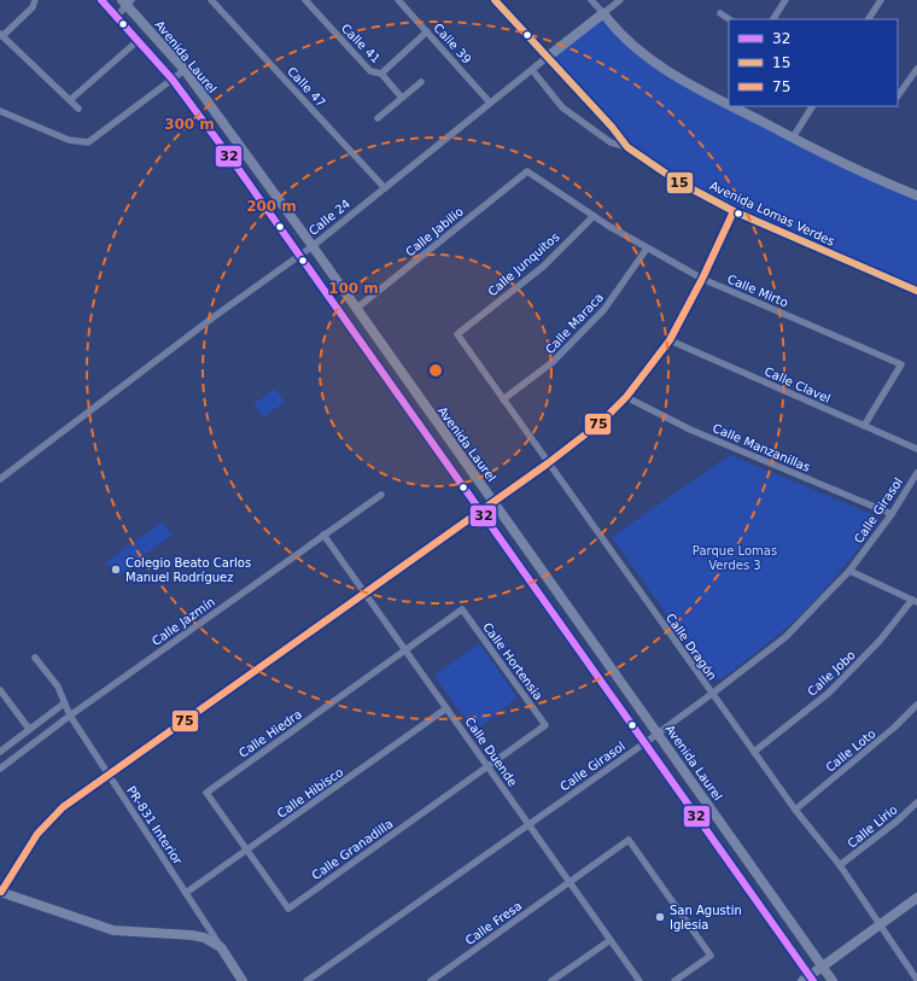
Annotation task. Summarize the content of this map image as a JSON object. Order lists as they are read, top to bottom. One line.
{"streets":{"street":["Calle 41","Calle 39","Avenida Laurel","Calle 47","Avenida Lomas Verdes","Calle 24","Calle Jabilio","Calle Junquitos","Calle Mirto","Calle Maraca","Calle Clavel","Calle Manzanillas","Calle Girasol","Calle Jazmín","Calle Dragón","Calle Hortensia","Calle Jobo","Calle Hiedra","Calle Loto","Calle Duende","Calle Hibisco","PR-831 Interior","Calle Lirio","Calle Granadilla","Calle Fresa"]},"crossings":[["Calle 41","Calle 39"],["Calle 39","Calle 24"],["Avenida Laurel","Calle 24"],["Avenida Laurel","Calle Jabilio"],["Avenida Laurel","Calle Girasol"],["Calle 47","Calle 24"],["Avenida Lomas Verdes","Calle 24"],["Calle Jabilio","Calle Mirto"],["Calle Junquitos","Calle Mirto"],["Calle Junquitos","Calle Dragón"],["Calle Mirto","Calle Maraca"],["Calle Mirto","Calle Clavel"],["Calle Maraca","Calle Dragón"],["Calle Manzanillas","Calle Girasol"],["Calle Girasol","Calle Dragón"],["Calle Girasol","Calle Duende"],["Calle Jazmín","Calle Duende"],["Calle Jazmín","PR-831 Interior"],["Calle Dragón","Calle Jobo"],["Calle Dragón","Calle Loto"],["Calle Dragón","Calle Lirio"],["Calle Hortensia","Calle Hiedra"],["Calle Hortensia","Calle Duende"],["Calle Hortensia","Calle Granadilla"],["Calle Hiedra","Calle Duende"],["Calle Hiedra","Calle Hibisco"],["Calle Hiedra","Calle Granadilla"],["Calle Duende","Calle Hibisco"],["Calle Duende","Calle Granadilla"],["Calle Duende","Calle Fresa"],["Calle Hibisco","PR-831 Interior"],["Calle Hibisco","Calle Granadilla"]],"parks":["Parque Lomas Verdes 3"],"places":["Colegio Beato Carlos Manuel Rodríguez","San Agustin Iglesia"],"lines":["transit line 32","transit line 15","transit line 75"],"legend":["32","15","75"],"rings":["300 m","200 m","100 m"]}
